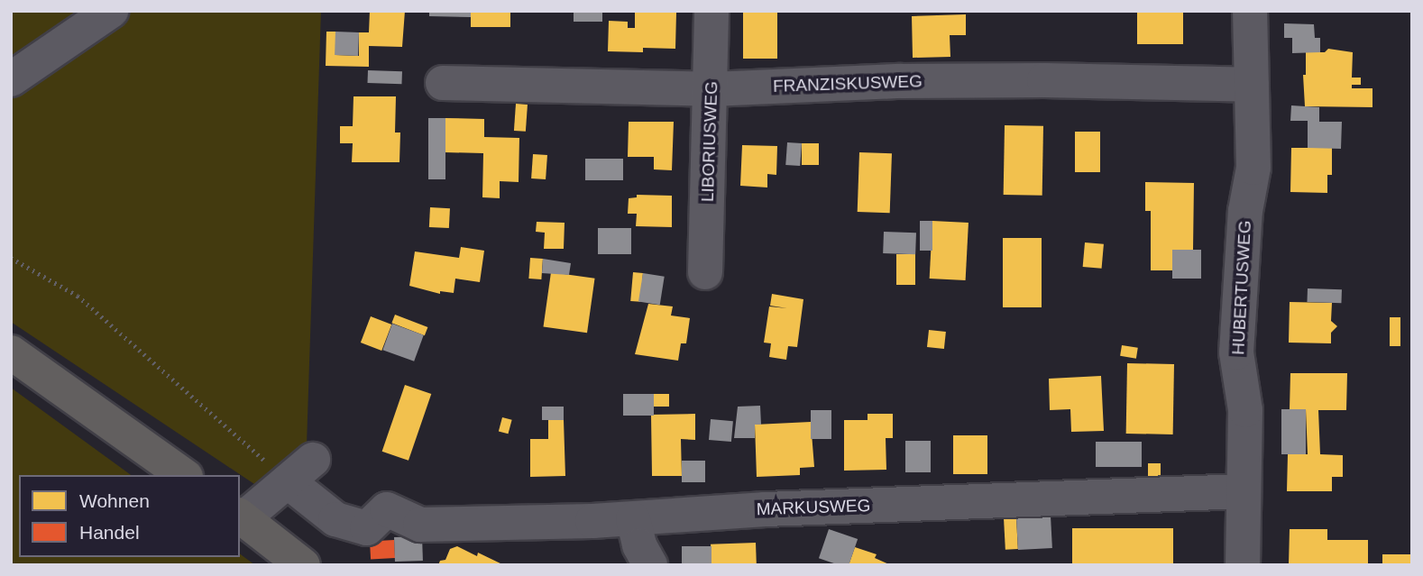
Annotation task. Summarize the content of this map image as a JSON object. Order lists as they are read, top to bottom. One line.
{"streets":{"street":["FRANZISKUSWEG","LIBORIUSWEG","HUBERTUSWEG","MARKUSWEG"]},"crossings":[["FRANZISKUSWEG","LIBORIUSWEG"],["FRANZISKUSWEG","HUBERTUSWEG"],["HUBERTUSWEG","MARKUSWEG"]],"legend":["Wohnen","Handel"]}
